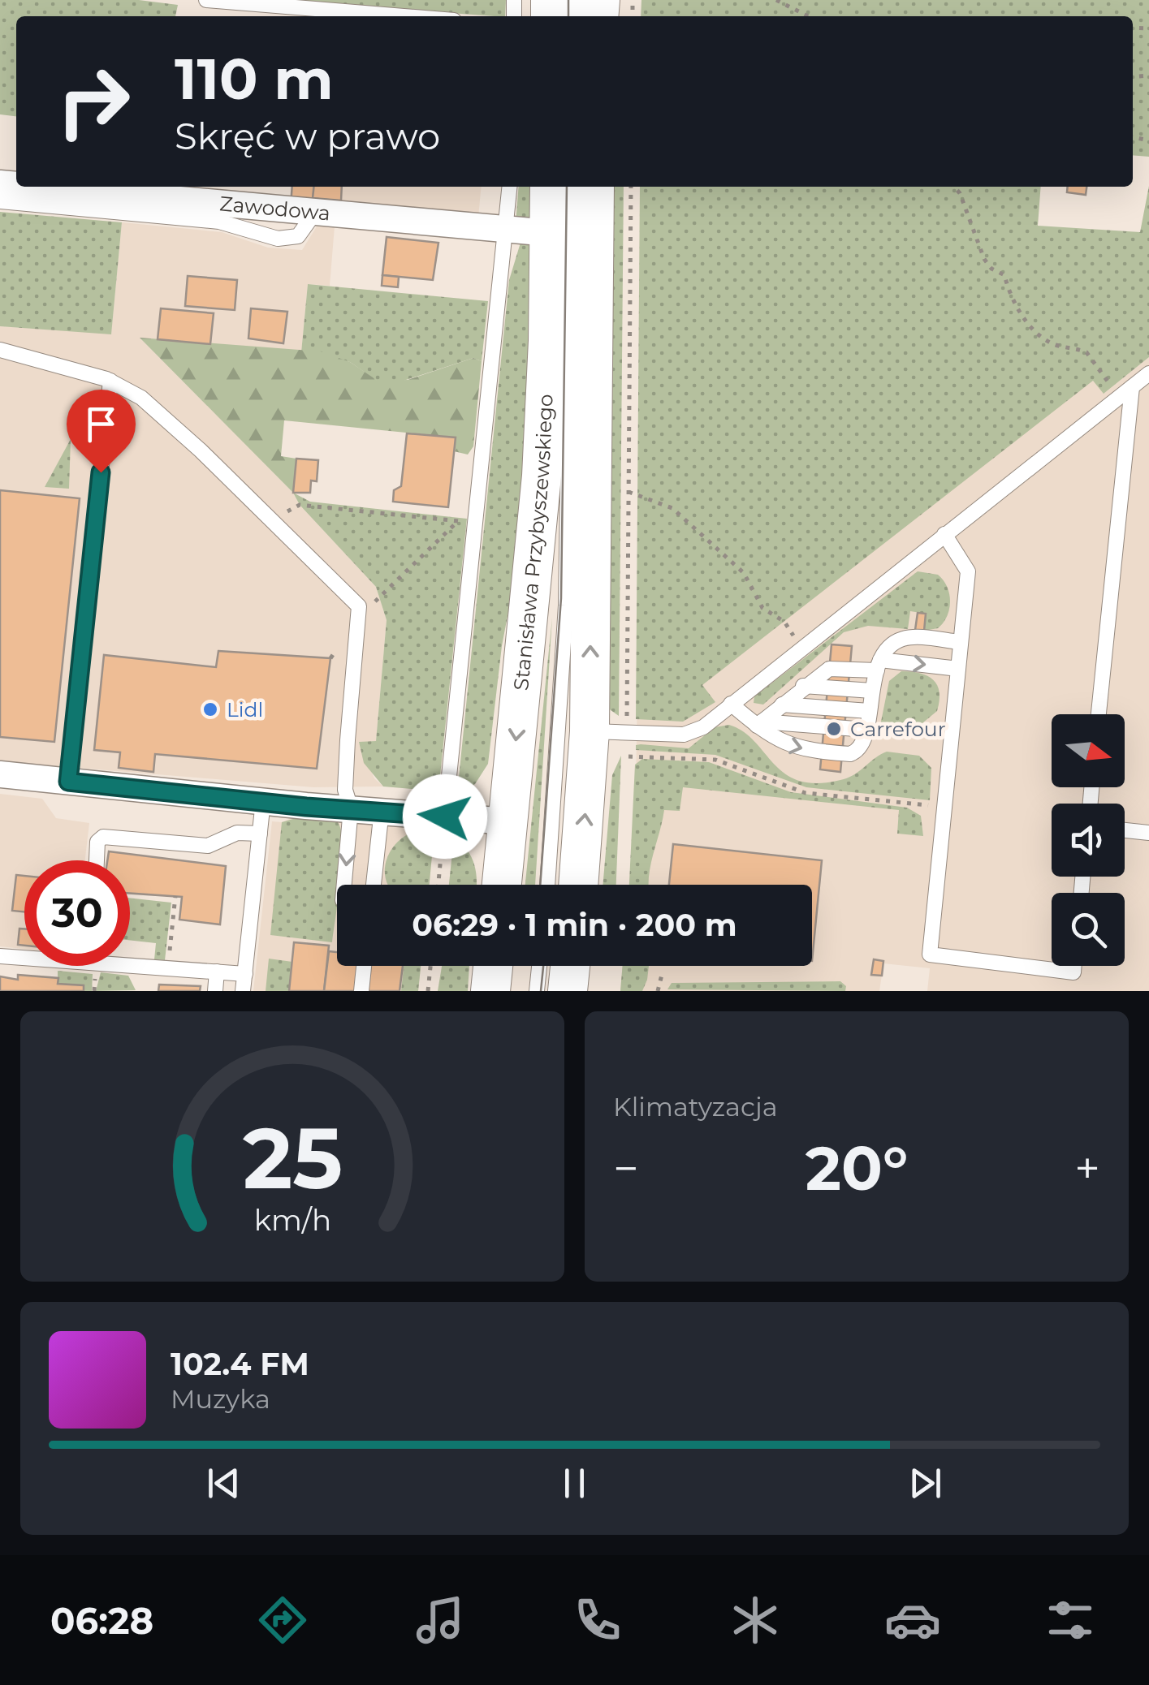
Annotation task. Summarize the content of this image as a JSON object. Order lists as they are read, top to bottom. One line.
{"streets":{"main road":["Stanisława Przybyszewskiego"],"street":["Zawodowa"]},"crossings":[["Zawodowa","Stanisława Przybyszewskiego"]],"places":["Lidl","Carrefour"],"north":"right","page":{"turn":["110 m","Skręć w prawo"],"limit":"30","trip":"06:29 · 1 min · 200 m","tile":"Klimatyzacja","heat":["−","20°","+"],"song":["102.4 FM","Muzyka"],"tabs":"06:28","gauge":["25","km/h"]}}
